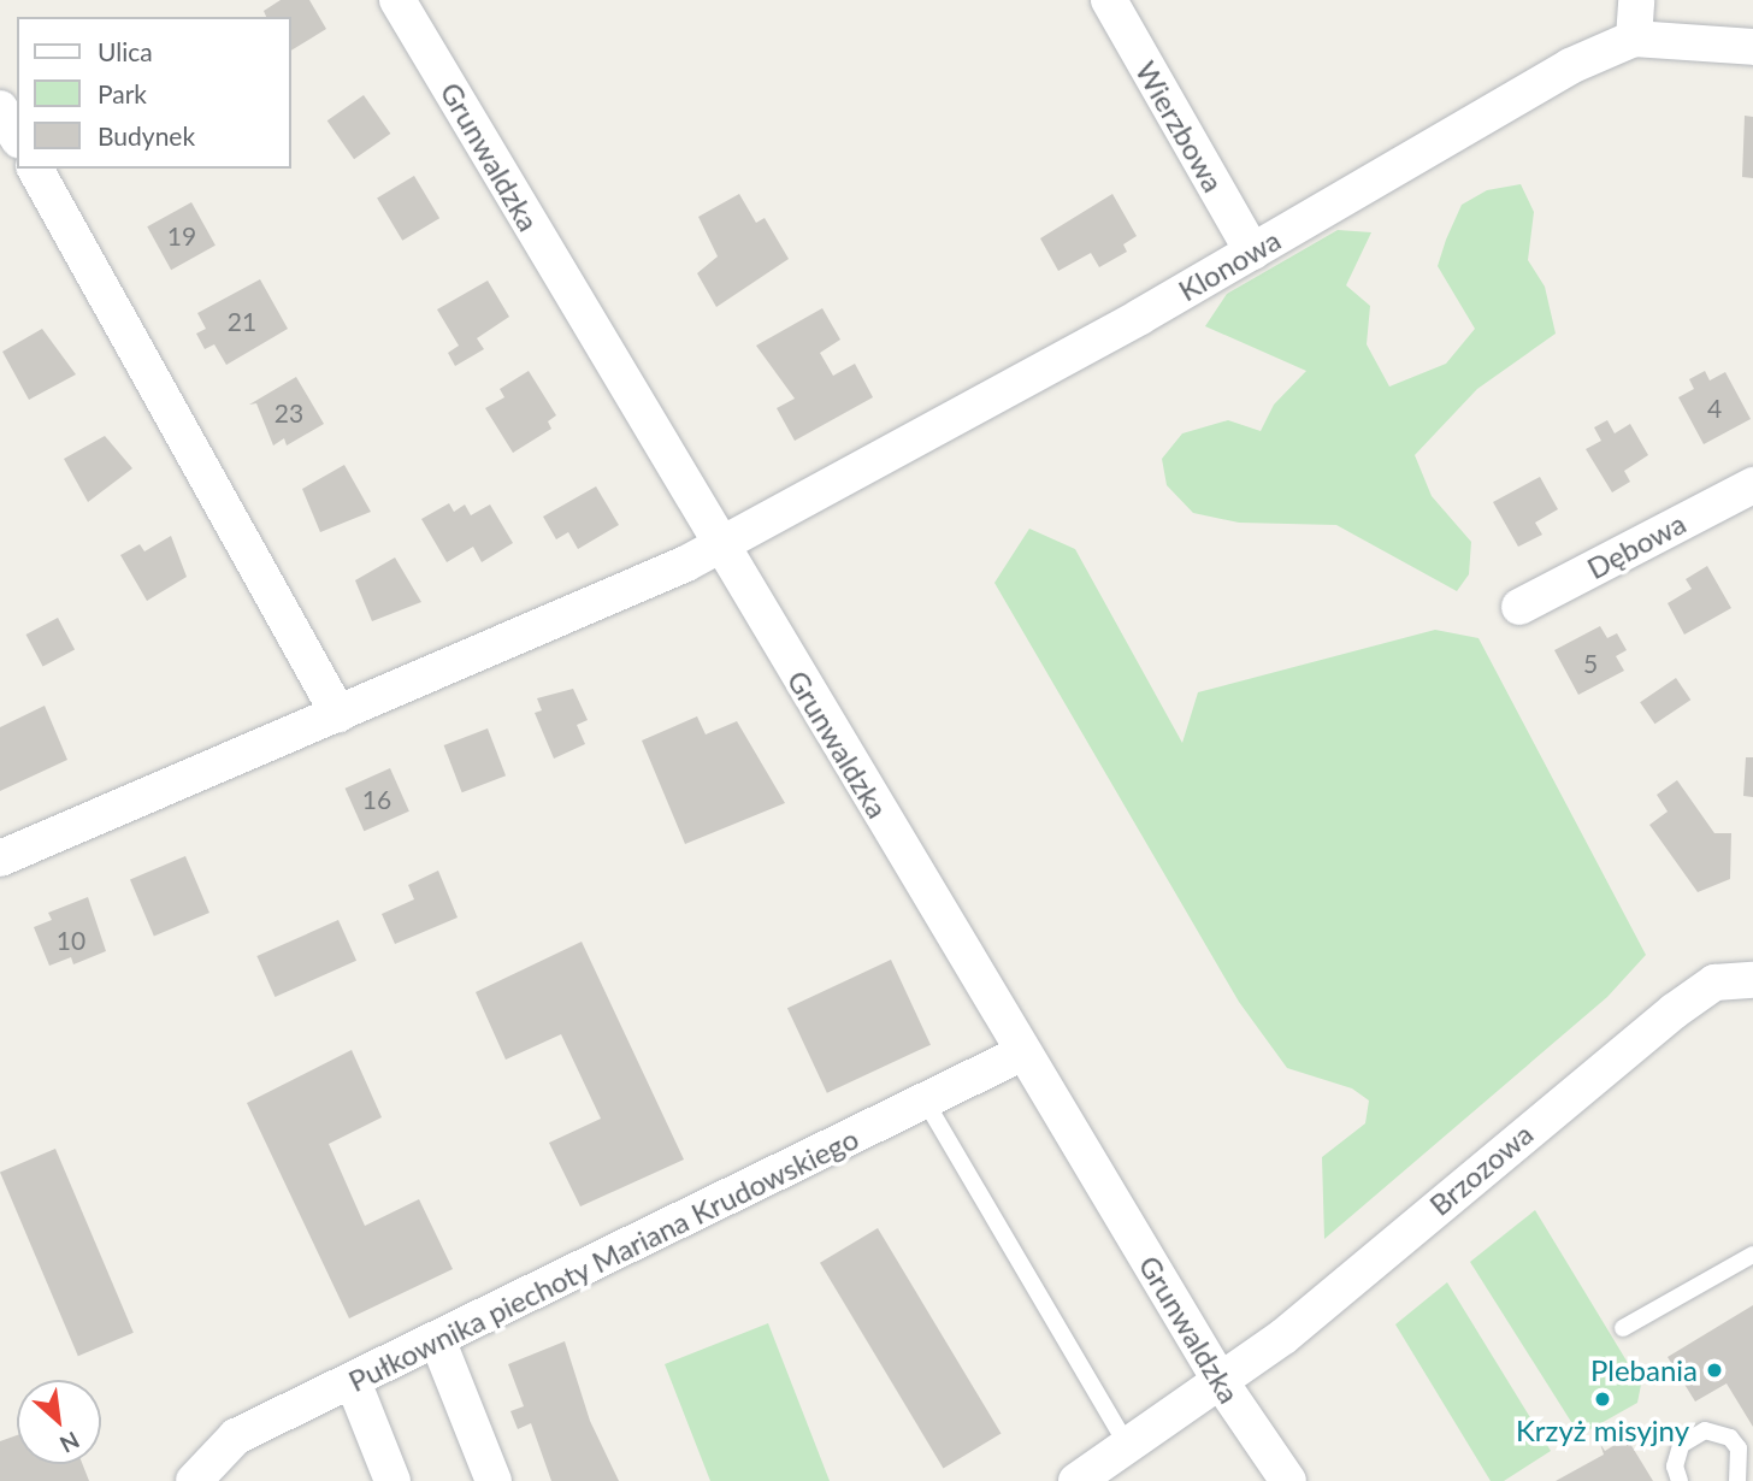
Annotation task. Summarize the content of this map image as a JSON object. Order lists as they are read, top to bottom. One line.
{"streets":{"street":["Wierzbowa","Grunwaldzka","Klonowa","Dębowa","Brzozowa","Pułkownika piechoty Mariana Krudowskiego"]},"crossings":[["Wierzbowa","Klonowa"],["Grunwaldzka","Klonowa"],["Grunwaldzka","Brzozowa"],["Grunwaldzka","Pułkownika piechoty Mariana Krudowskiego"]],"places":["Plebania","Krzyż misyjny"],"house_numbers":["19","21","4","23","5","16","10"],"legend":["Ulica","Park","Budynek"],"north":"bottom right"}
